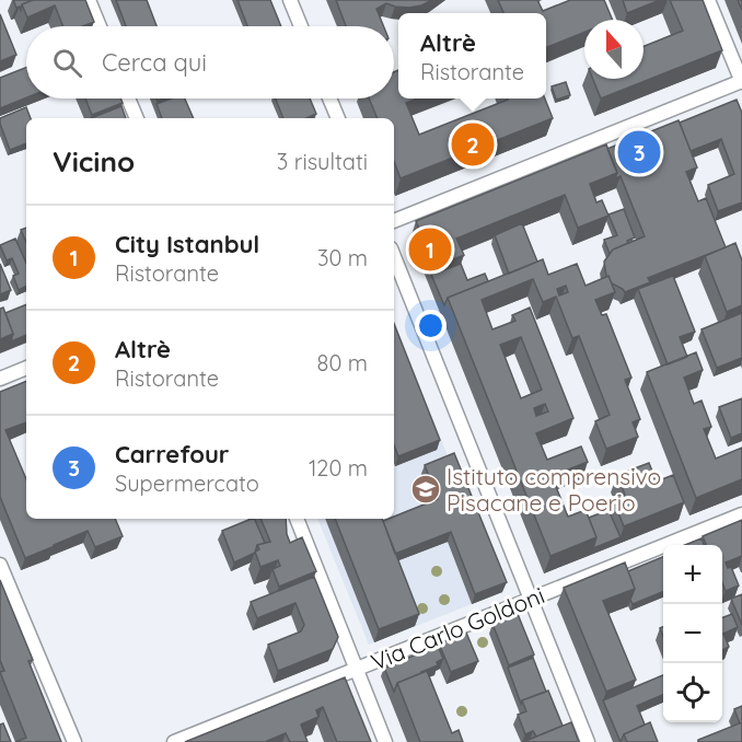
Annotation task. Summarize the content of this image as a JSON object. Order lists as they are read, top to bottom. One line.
{"streets":{"street":["Via Carlo Goldoni"]},"places":{"school or university":["Istituto comprensivo Pisacane e Poerio"]},"north":"top","page":{"popup":["Altrè","Ristorante"],"search":"Cerca qui","heading":["Vicino","3 risultati"],"pins":["2","3","1"],"list":[{"mark":"1","name":"City Istanbul","note":"Ristorante","value":"30 m"},{"mark":"2","name":"Altrè","note":"Ristorante","value":"80 m"},{"mark":"3","name":"Carrefour","note":"Supermercato","value":"120 m"}],"map_buttons":["+","−"]}}
